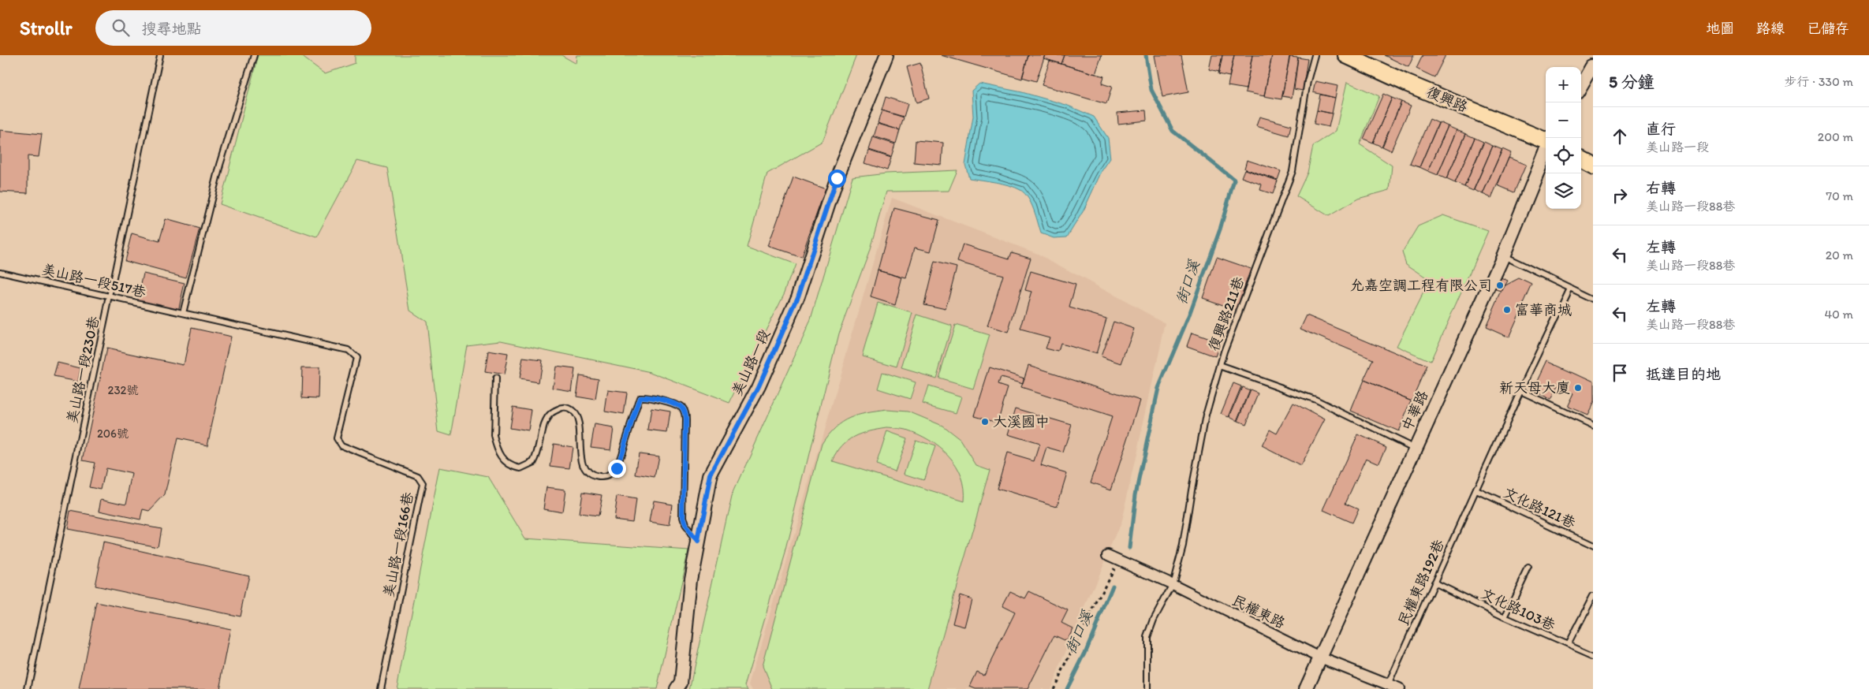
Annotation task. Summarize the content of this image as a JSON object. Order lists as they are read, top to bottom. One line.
{"streets":{"main road":["復興路"],"street":["美山路一段","中華路","民權東路"],"lane":["美山路一段517巷","復興路211巷","美山路一段230巷","文化路121巷","美山路一段166巷","民權東路192巷","文化路103巷"]},"crossings":[["美山路一段517巷","美山路一段230巷"],["美山路一段517巷","美山路一段166巷"],["復興路211巷","民權東路"],["中華路","民權東路"],["文化路121巷","民權東路192巷"],["民權東路192巷","文化路103巷"],["民權東路192巷","民權東路"]],"water":["街口溪"],"places":["允嘉空調工程有限公司","富華商城","新天母大廈","大溪國中"],"house_numbers":["232號","206號"],"page":{"header":"Strollr","search":"搜尋地點","nav":["地圖","路線","已儲存"],"heading":["5 分鐘","步行 · 330 m"],"map_buttons":["+","−"],"list":[["直行","美山路一段","200 m"],["右轉","美山路一段88巷","70 m"],["左轉","美山路一段88巷","20 m"],["左轉","美山路一段88巷","40 m"],"抵達目的地"]}}
